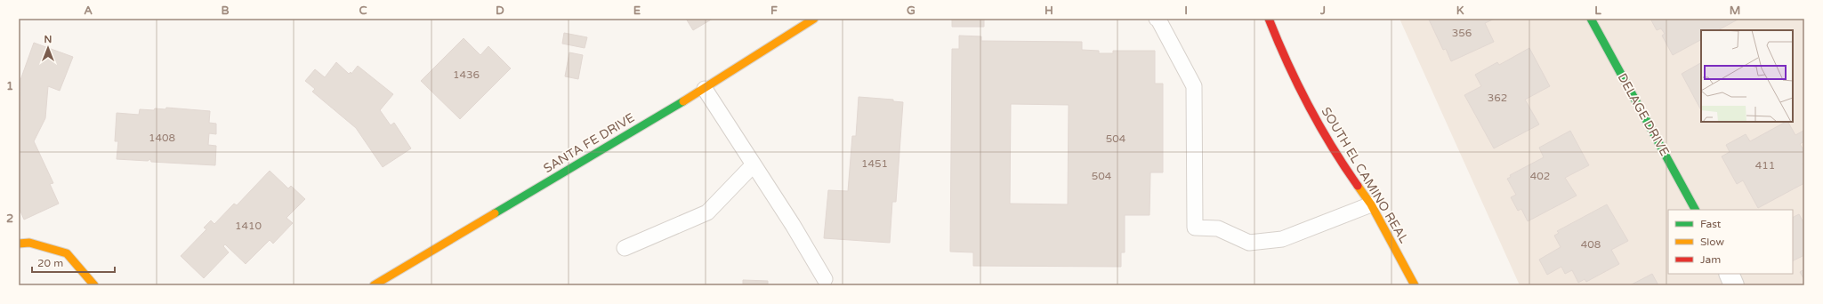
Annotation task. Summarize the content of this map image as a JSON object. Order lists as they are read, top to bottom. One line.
{"streets":{"main road":["DELAGE DRIVE","SANTA FE DRIVE","SOUTH EL CAMINO REAL"]},"house_numbers":["356","1436","362","1408","504","1451","411","504","402","1410","408"],"legend":["Fast","Slow","Jam"],"scale_bar":"20 m","north":"top","grid":{"columns":["A","B","C","D","E","F","G","H","I","J","K","L","M"],"rows":["1","2"]}}
